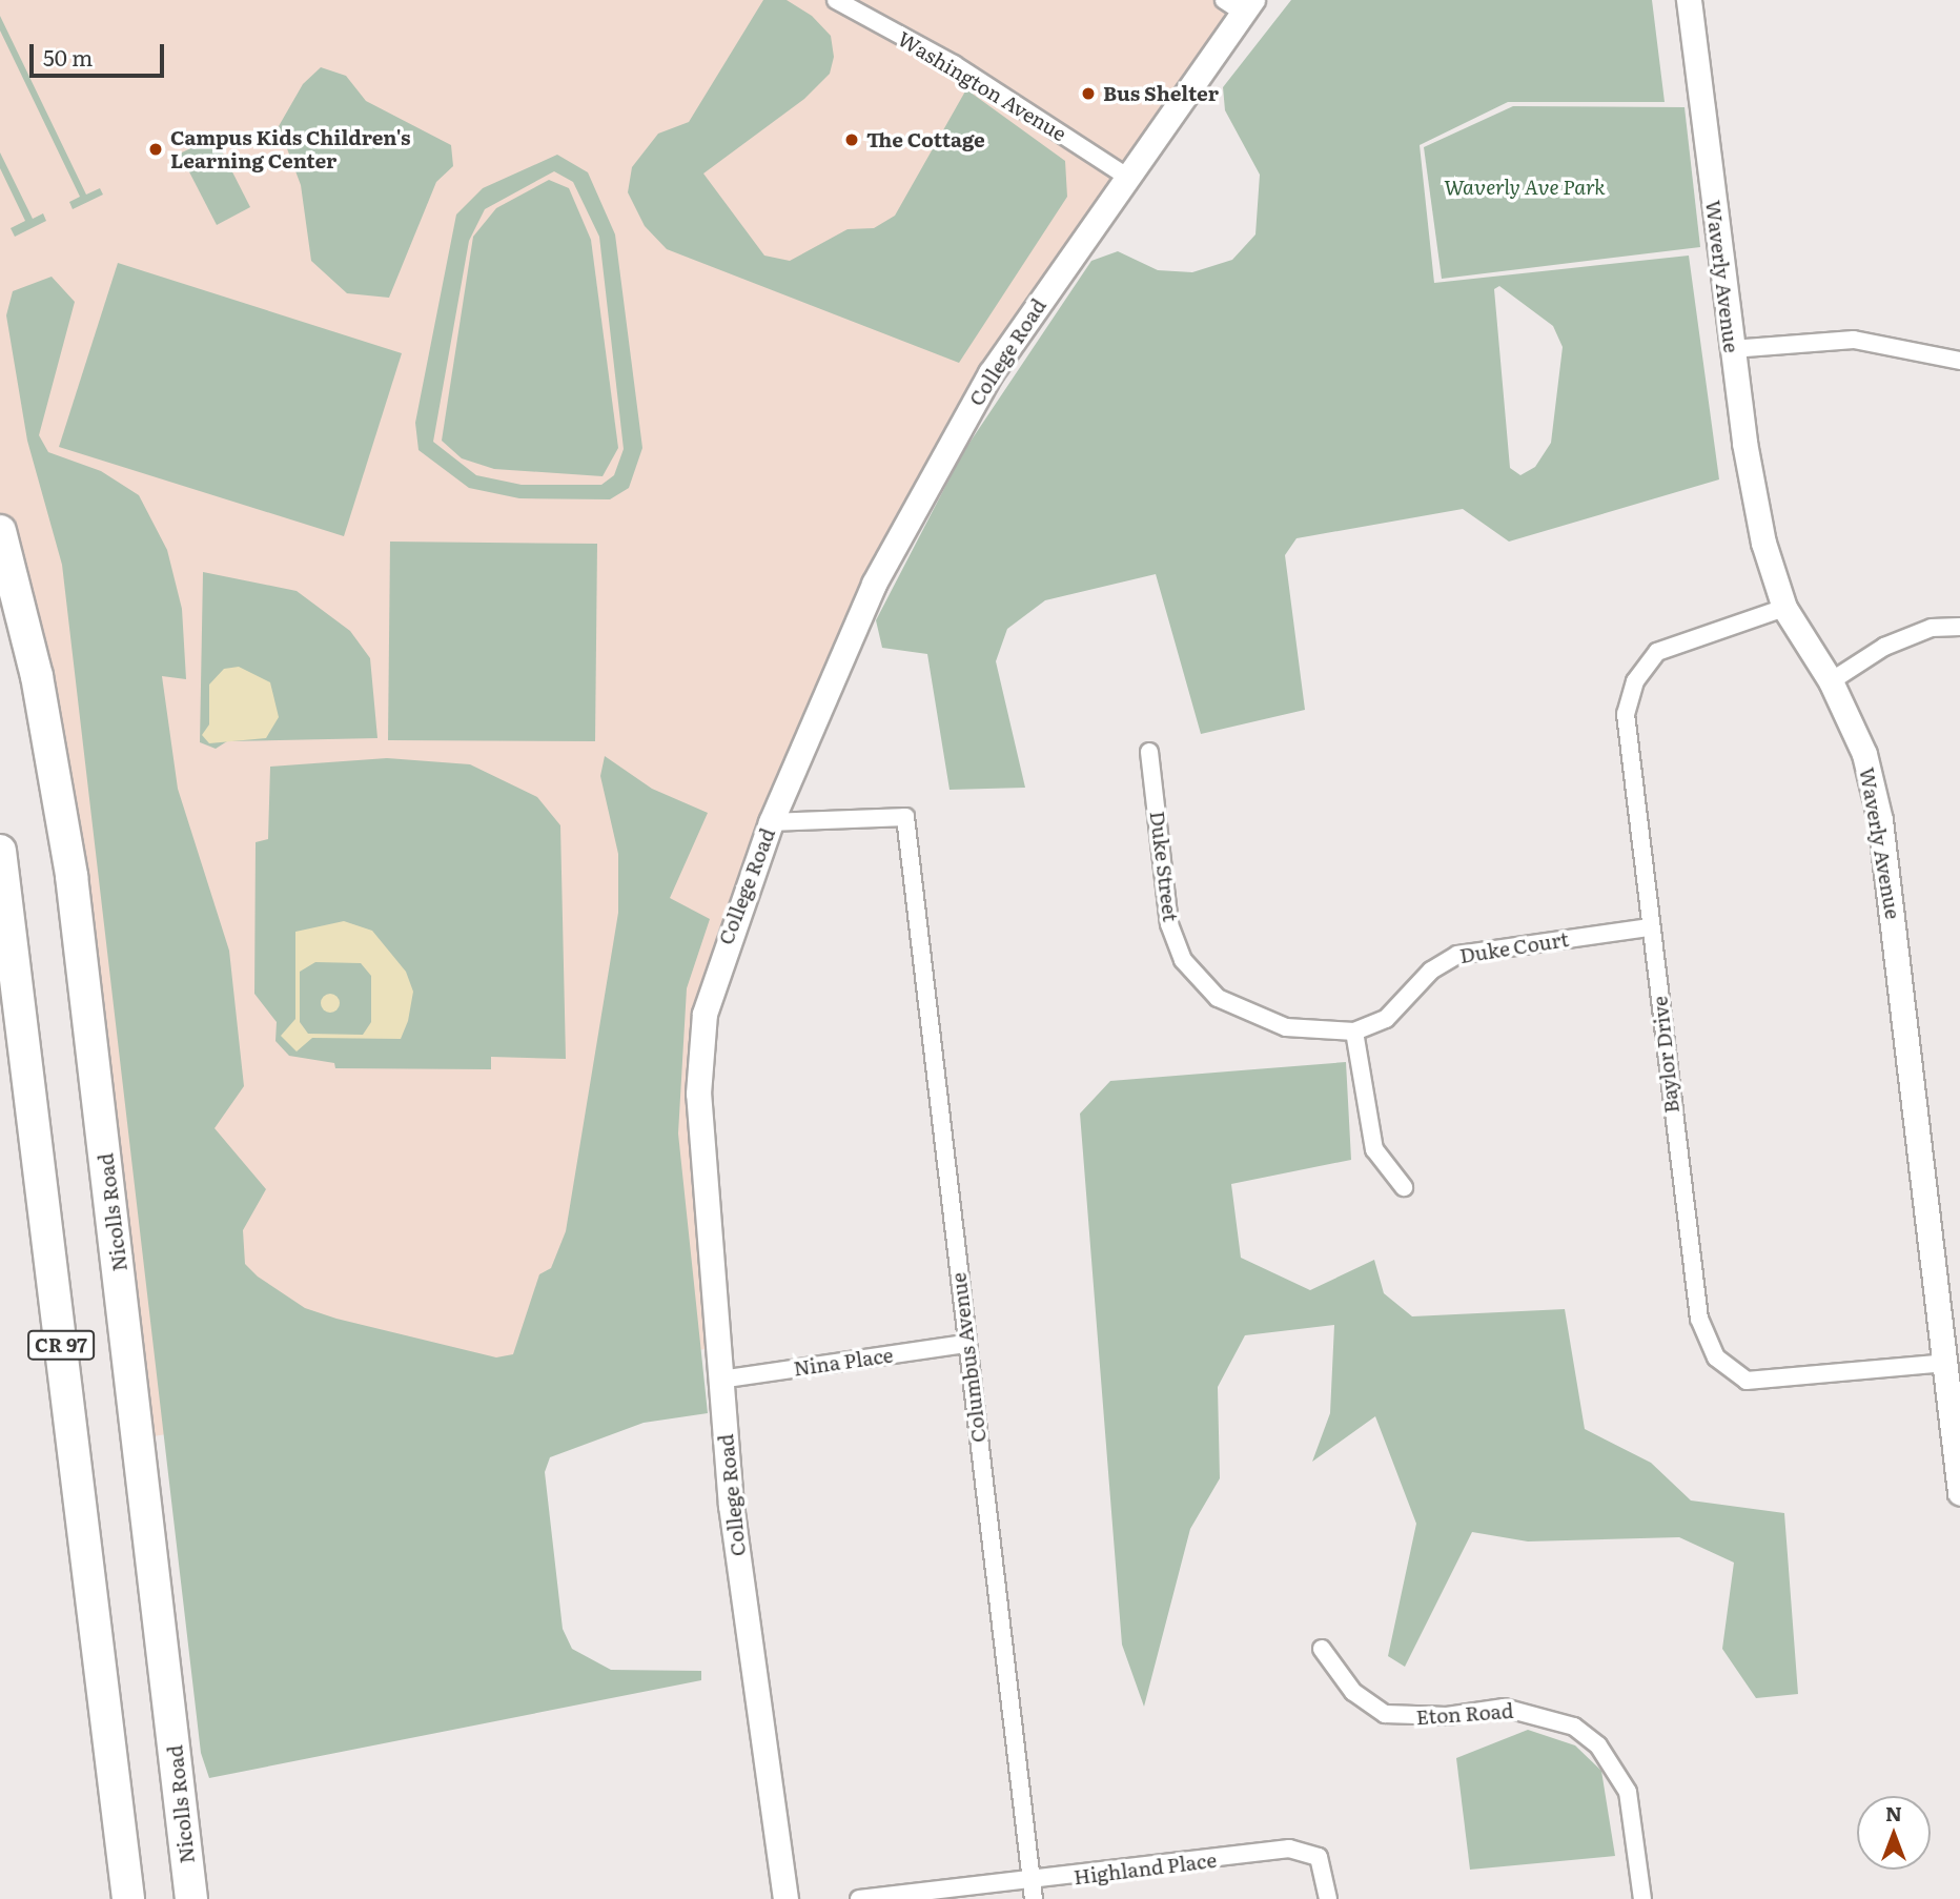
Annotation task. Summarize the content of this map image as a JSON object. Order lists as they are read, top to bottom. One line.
{"streets":{"highway":["Nicolls Road","CR 97"],"street":["Washington Avenue","Waverly Avenue","College Road","Duke Street","Duke Court","Baylor Drive","Columbus Avenue","Nina Place","Eton Road","Highland Place"]},"crossings":[["Washington Avenue","College Road"],["Waverly Avenue","Baylor Drive"],["College Road","Columbus Avenue"],["College Road","Nina Place"],["Duke Street","Duke Court"],["Duke Court","Baylor Drive"],["Columbus Avenue","Nina Place"],["Columbus Avenue","Highland Place"]],"parks":["Waverly Ave Park"],"places":["Bus Shelter","The Cottage","Campus Kids Children's Learning Center"],"scale_bar":"50 m","north":"top"}
